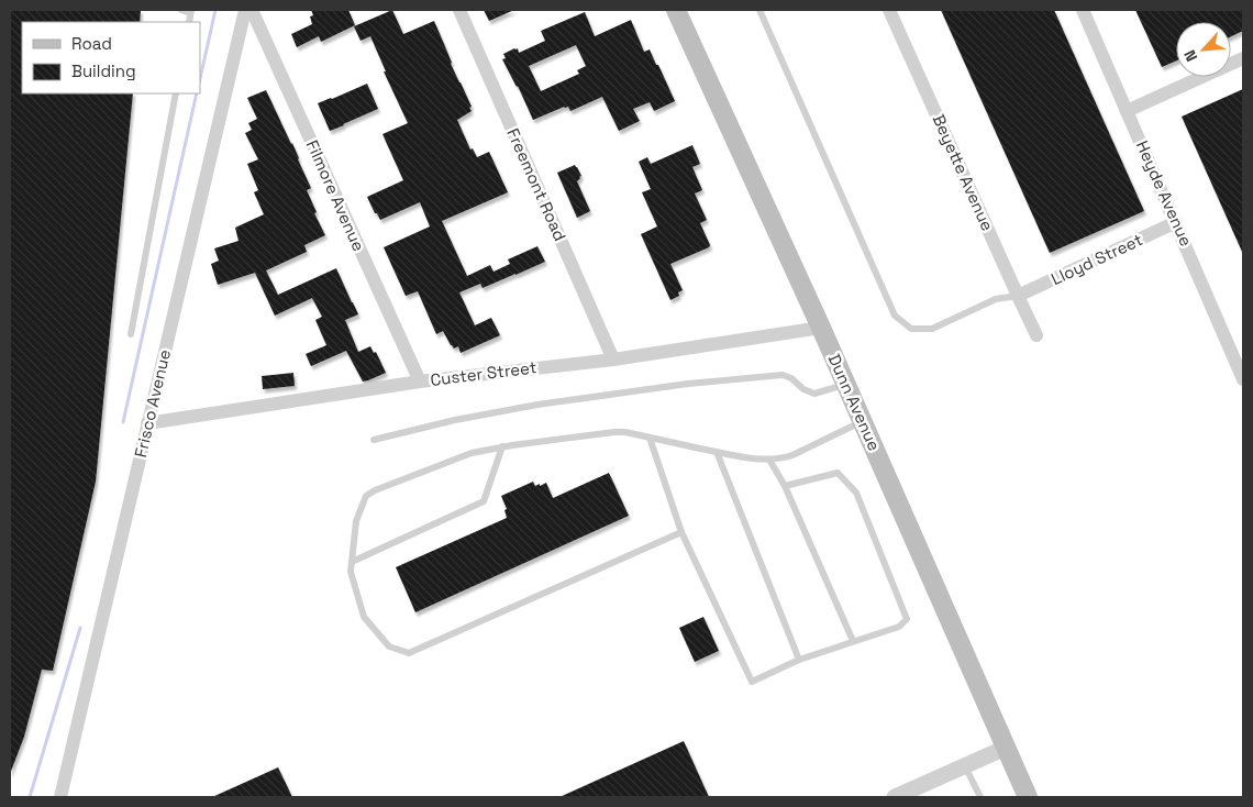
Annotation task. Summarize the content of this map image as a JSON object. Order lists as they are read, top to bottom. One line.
{"streets":{"main road":["Dunn Avenue"],"street":["Beyette Avenue","Freemont Road","Heyde Avenue","Filmore Avenue","Lloyd Street","Custer Street","Frisco Avenue"]},"crossings":[["Beyette Avenue","Lloyd Street"],["Freemont Road","Custer Street"],["Heyde Avenue","Lloyd Street"],["Filmore Avenue","Custer Street"],["Custer Street","Dunn Avenue"],["Custer Street","Frisco Avenue"]],"legend":["Road","Building"],"north":"bottom left"}
